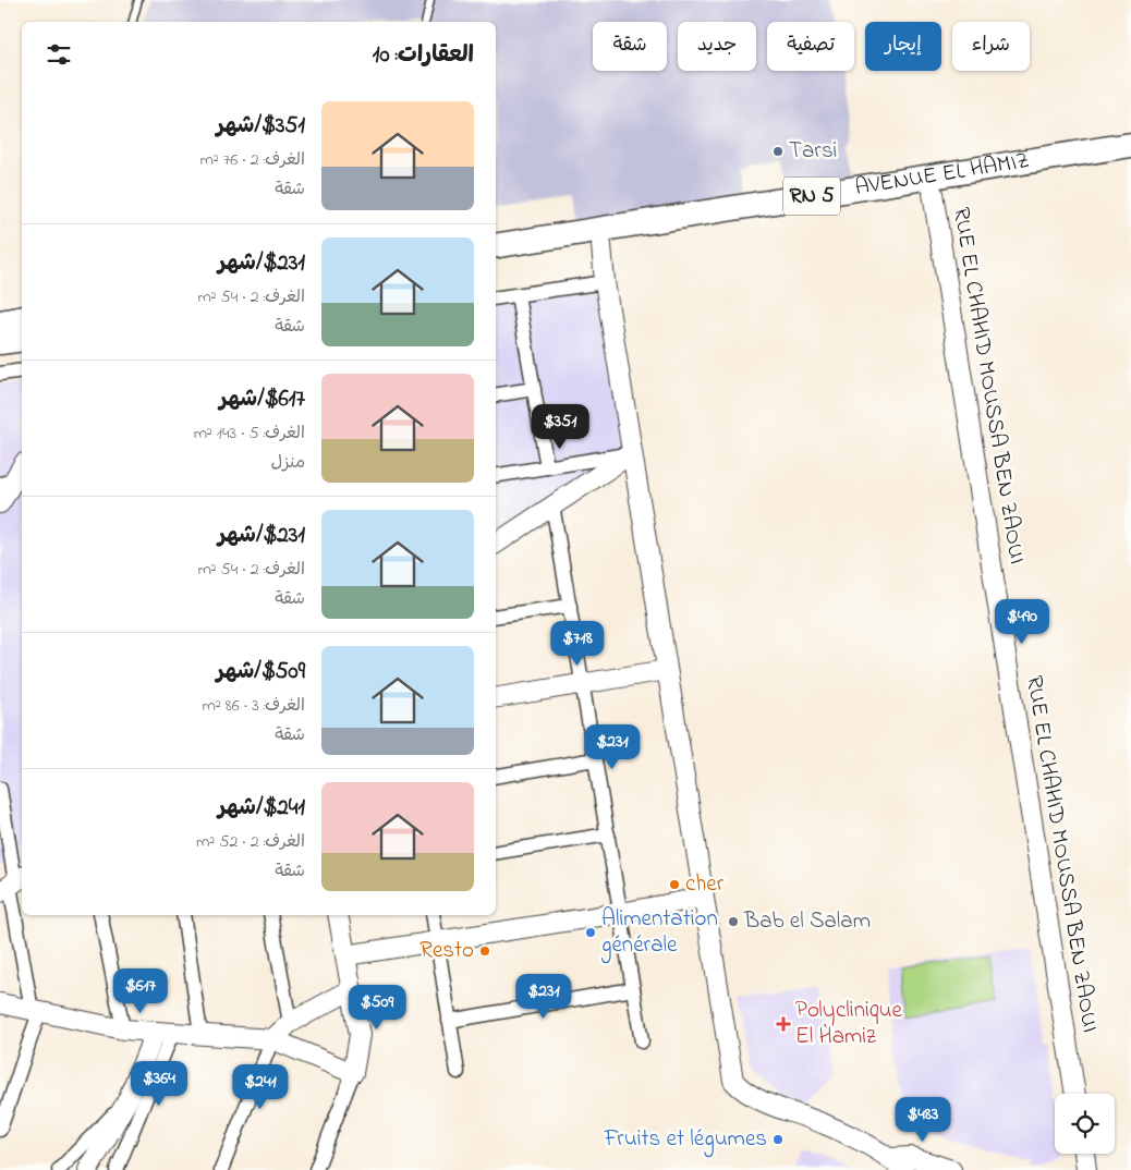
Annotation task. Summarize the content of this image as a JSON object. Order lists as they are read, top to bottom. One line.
{"streets":{"highway":["AVENUE EL HAMIZ","RN 5"],"street":["RUE EL CHAHID MOUSSA BEN ZAOUI"]},"crossings":[["RN 5","RUE EL CHAHID MOUSSA BEN ZAOUI"]],"places":{"other":["Tarsi","cher","Bab el Salam","Alimentation générale","Resto","Fruits et légumes"],"health":["Polyclinique El Hamiz"]},"page":{"chip":["شراء","إيجار","تصفية","جديد","شقة"],"heading":"العقارات: 10","list":[{"name":"$351/شهر","note":"الغرف: 2 · 76 m² · شقة"},{"name":"$231/شهر","note":"الغرف: 2 · 54 m² · شقة"},{"name":"$617/شهر","note":"الغرف: 5 · 143 m² · منزل"},{"name":"$231/شهر","note":"الغرف: 2 · 54 m² · شقة"},{"name":"$509/شهر","note":"الغرف: 3 · 86 m² · شقة"},{"name":"$241/شهر","note":"الغرف: 2 · 52 m² · شقة"}],"price":["$351","$490","$718","$231","$617","$231","$509","$364","$241","$483"]}}
